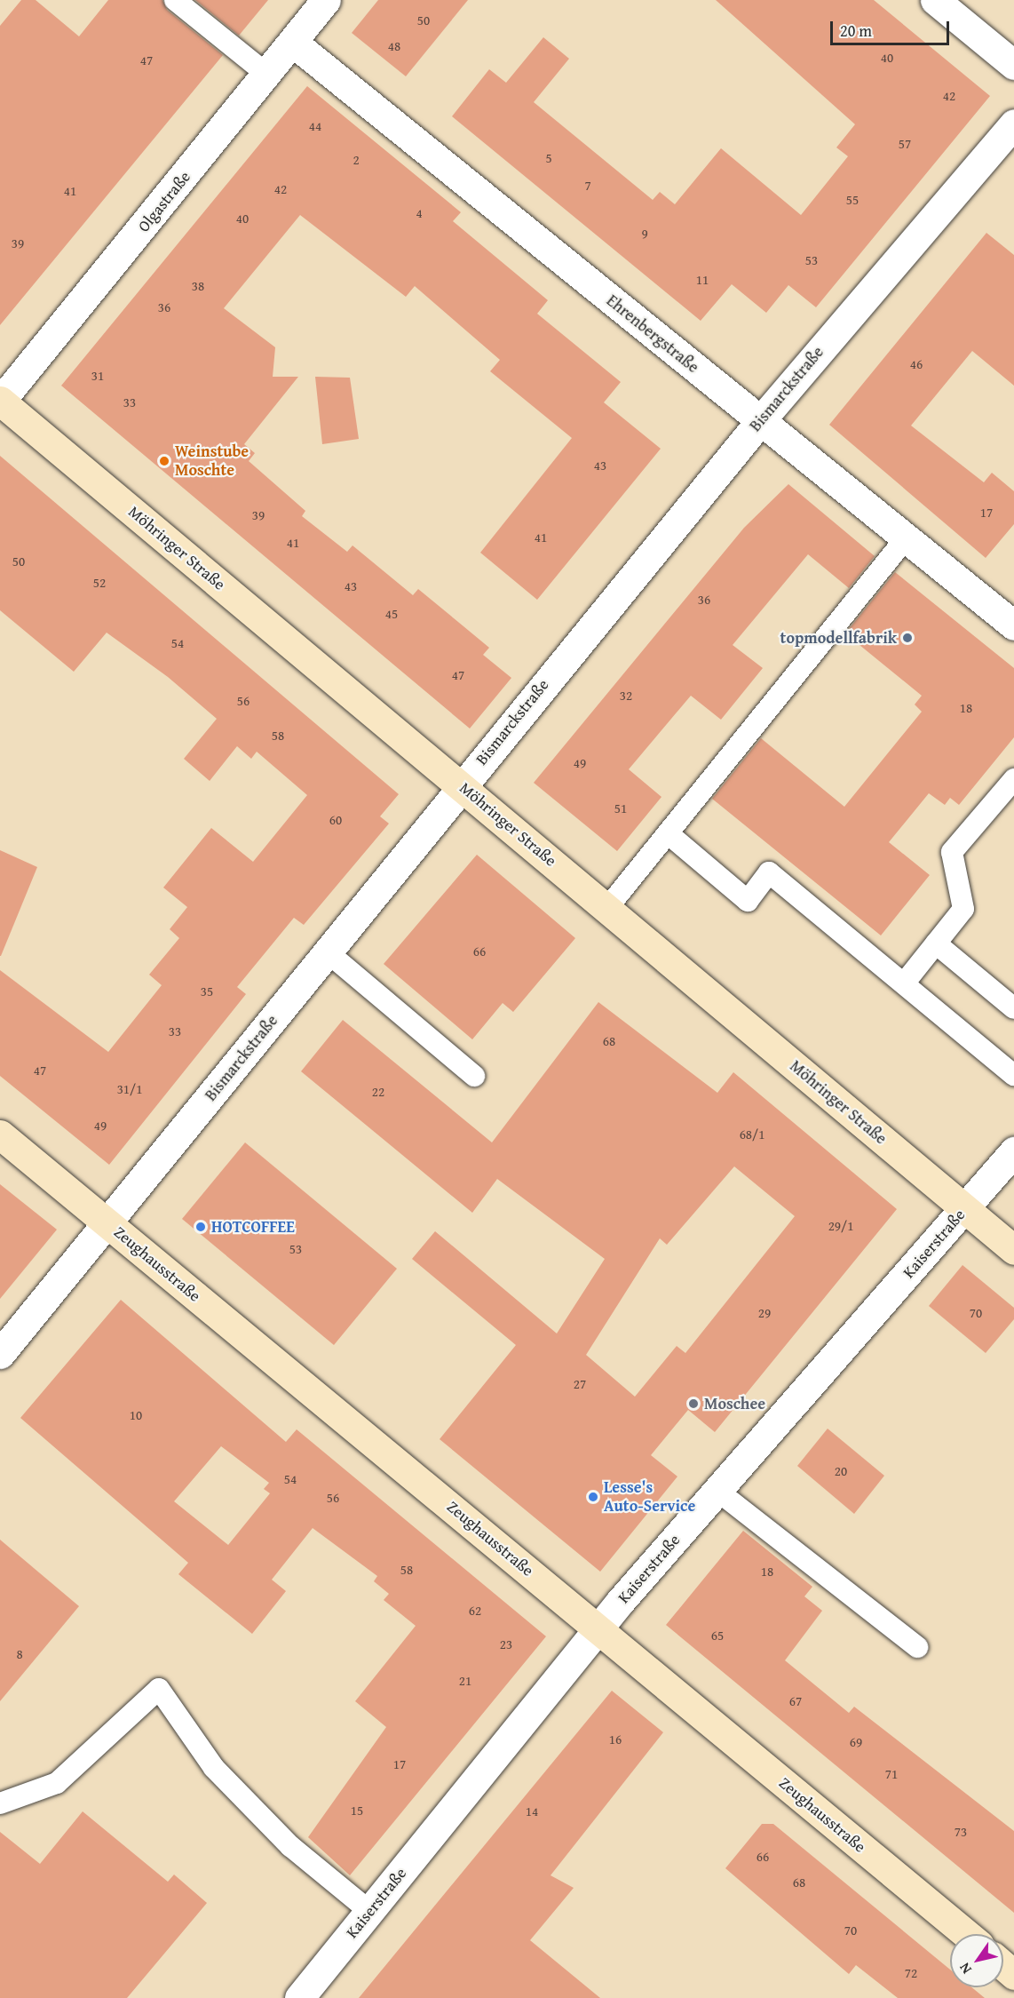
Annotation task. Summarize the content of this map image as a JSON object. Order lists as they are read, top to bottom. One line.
{"streets":{"street":["Olgastraße","Ehrenbergstraße","Bismarckstraße","Möhringer Straße","Kaiserstraße","Zeughausstraße"]},"crossings":[["Olgastraße","Ehrenbergstraße"],["Olgastraße","Möhringer Straße"],["Ehrenbergstraße","Bismarckstraße"],["Bismarckstraße","Möhringer Straße"],["Bismarckstraße","Zeughausstraße"],["Möhringer Straße","Kaiserstraße"],["Kaiserstraße","Zeughausstraße"]],"places":["Weinstube Moschte","topmodellfabrik","HOTCOFFEE","Moschee","Lesse's Auto-Service"],"house_numbers":["50","48","40","47","42","44","57","5","2","7","42","41","55","4","40","9","39","53","11","38","36","46","31","33","43","17","39","41","41","50","52","43","36","45","54","47","32","56","18","58","49","51","60","66","35","33","68","47","31/1","22","49","68/1","29/1","53","29","70","27","10","20","54","56","58","18","62","65","23","8","21","67","16","69","17","71","15","14","73","66","68","70","72"],"scale_bar":"20 m","north":"bottom left"}
